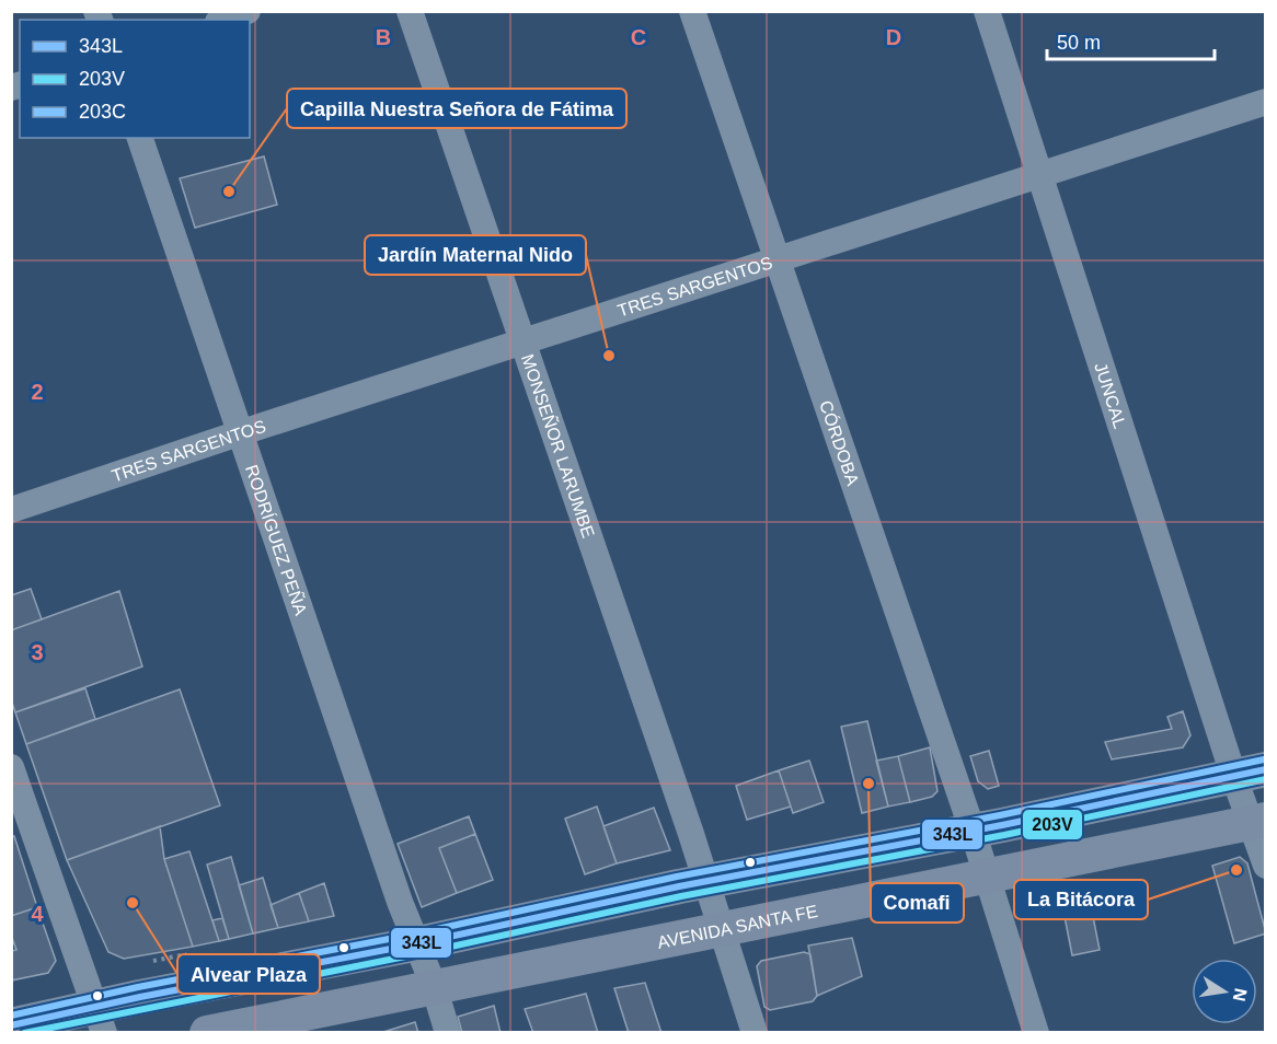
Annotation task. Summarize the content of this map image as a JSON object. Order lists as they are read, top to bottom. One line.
{"streets":{"main road":["AVENIDA SANTA FE"],"street":["TRES SARGENTOS","JUNCAL","CÓRDOBA","MONSEÑOR LARUMBE","RODRÍGUEZ PEÑA"]},"crossings":[["TRES SARGENTOS","JUNCAL"],["TRES SARGENTOS","CÓRDOBA"],["TRES SARGENTOS","MONSEÑOR LARUMBE"],["TRES SARGENTOS","RODRÍGUEZ PEÑA"],["JUNCAL","AVENIDA SANTA FE"],["CÓRDOBA","AVENIDA SANTA FE"],["MONSEÑOR LARUMBE","AVENIDA SANTA FE"],["RODRÍGUEZ PEÑA","AVENIDA SANTA FE"]],"places":["Capilla Nuestra Señora de Fátima","Jardín Maternal Nido","Comafi","La Bitácora","Alvear Plaza"],"lines":["transit line 203C","transit line 343L","transit line 203V"],"legend":["343L","203V","203C"],"scale_bar":"50 m","north":"right","grid":{"columns":["B","C","D"],"rows":["2","3","4"]}}
